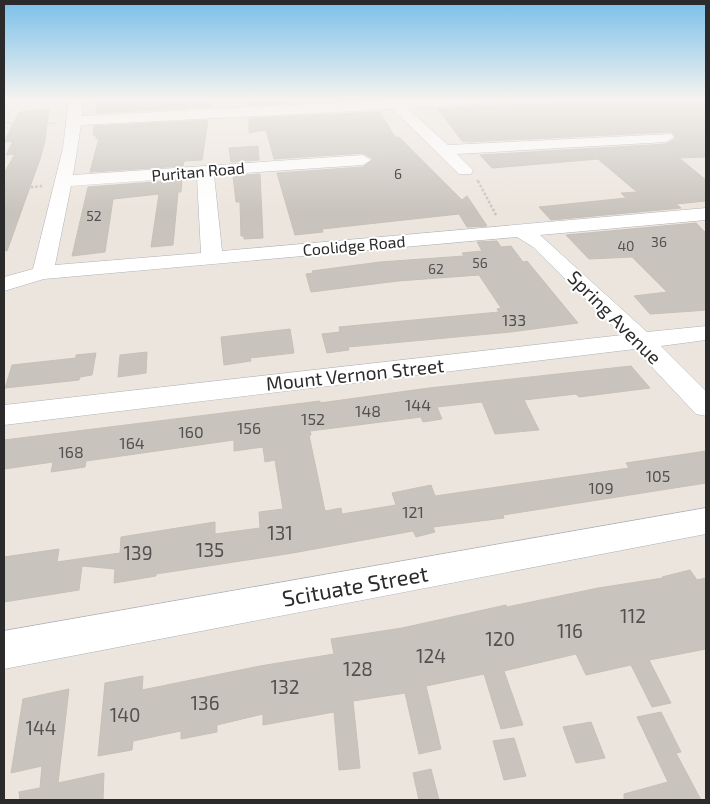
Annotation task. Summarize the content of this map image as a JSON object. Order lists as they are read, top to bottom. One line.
{"streets":{"street":["Puritan Road","Coolidge Road","Spring Avenue","Mount Vernon Street","Scituate Street"]},"crossings":[["Coolidge Road","Spring Avenue"],["Spring Avenue","Mount Vernon Street"]],"house_numbers":["6","52","36","40","56","62","133","144","148","152","156","160","164","168","105","109","121","131","135","139","112","116","120","124","128","132","136","140","144"]}
